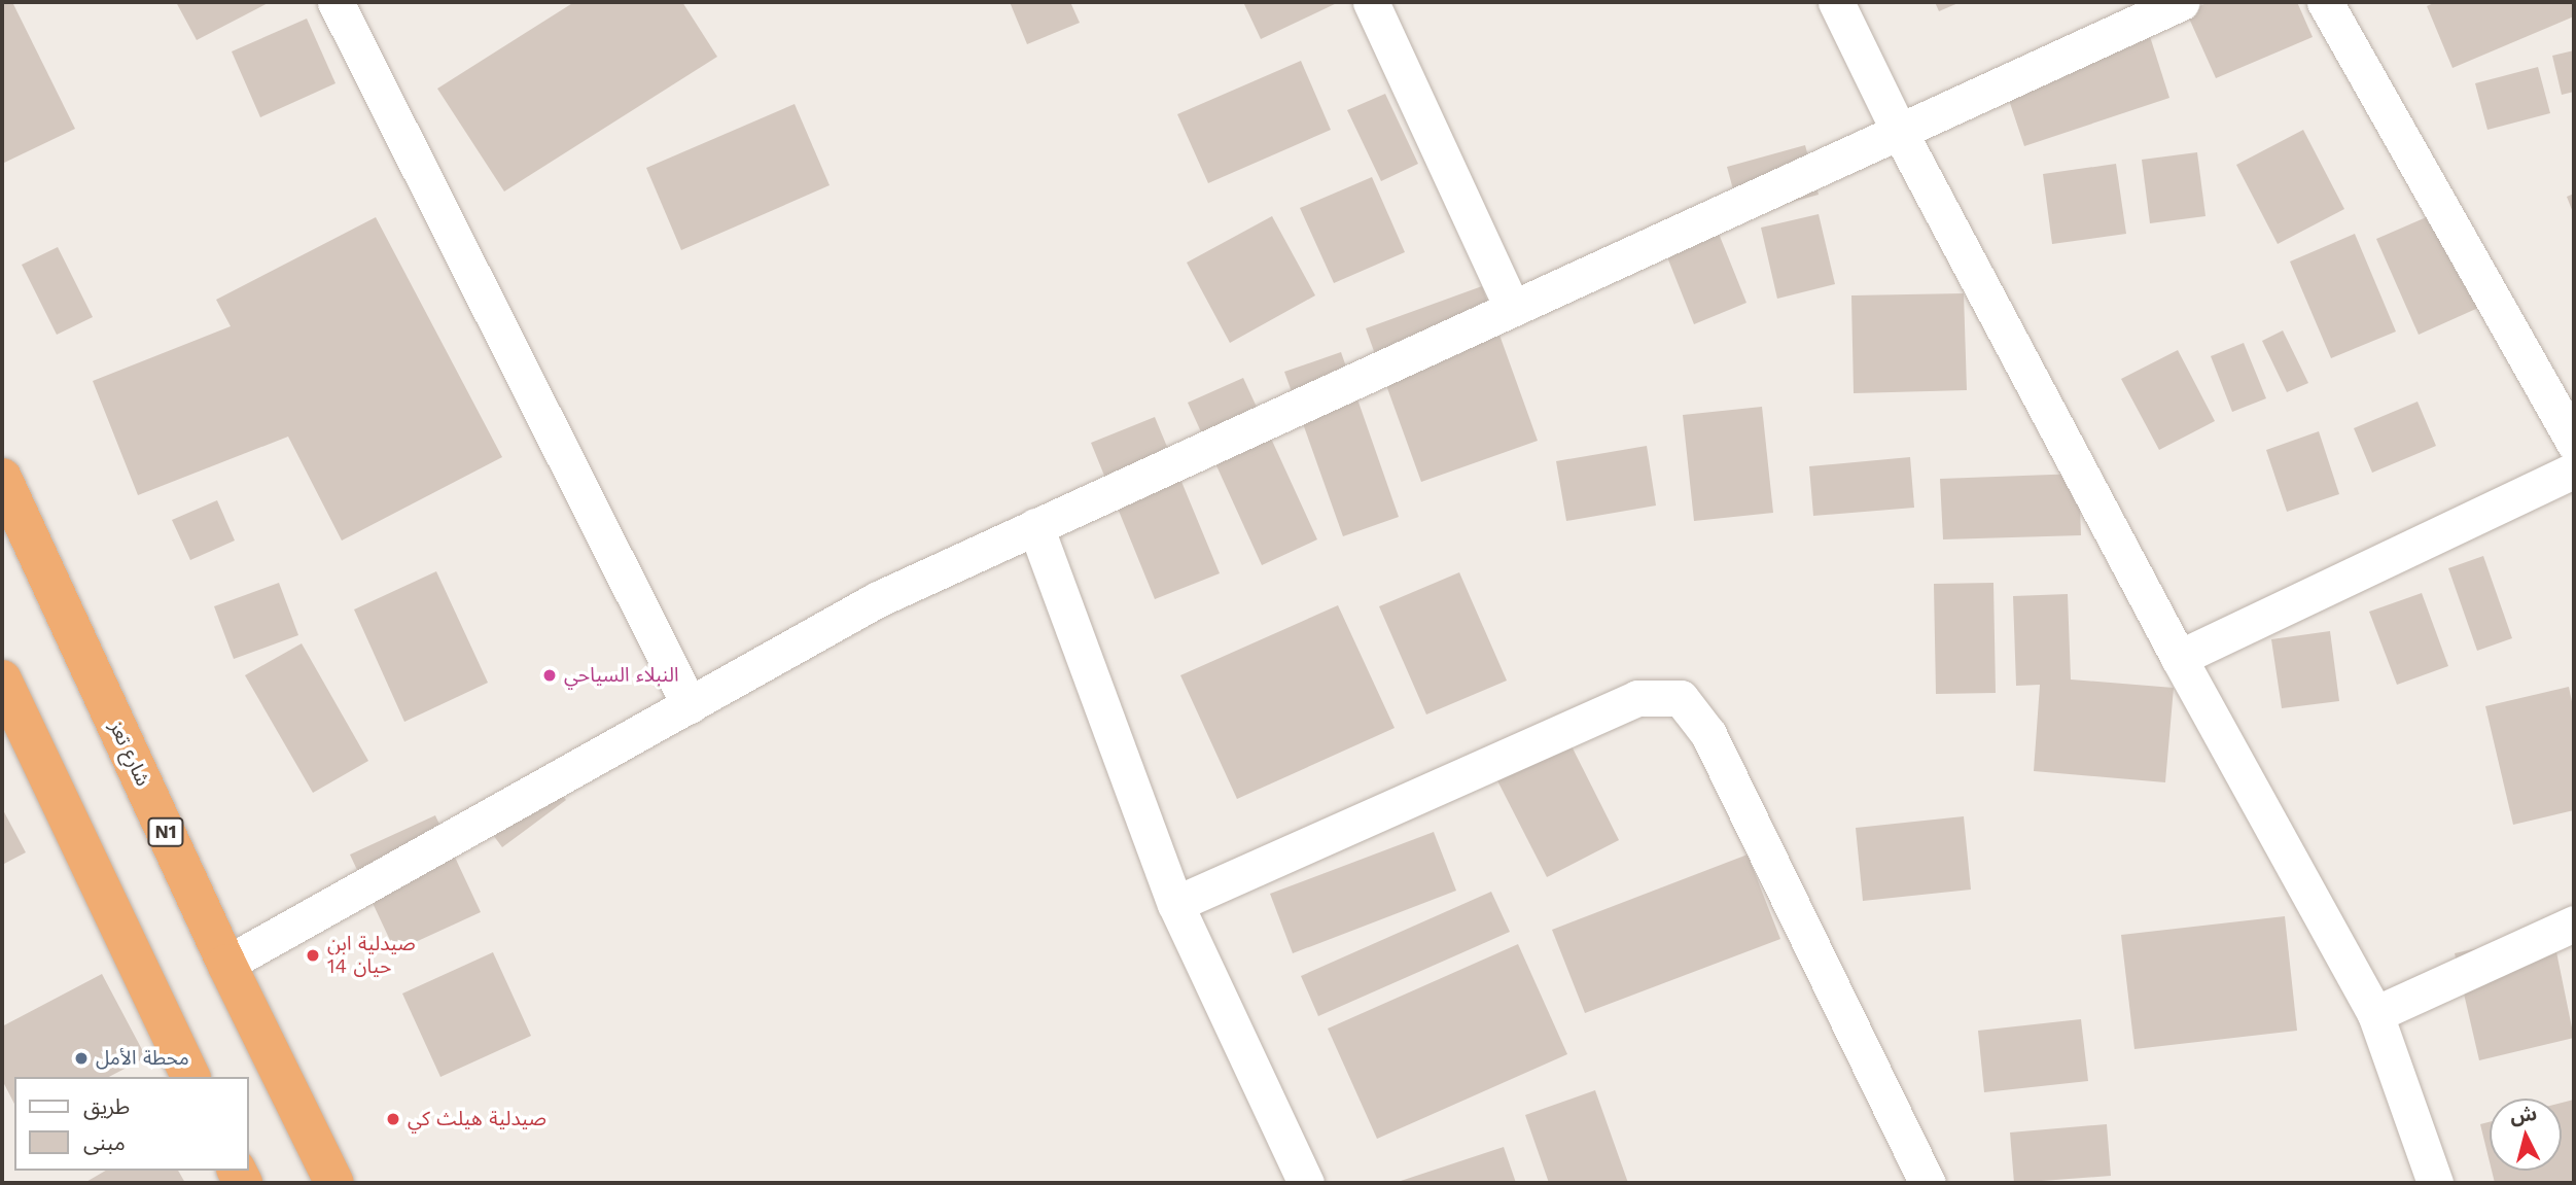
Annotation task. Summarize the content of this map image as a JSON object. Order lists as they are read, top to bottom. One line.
{"streets":{"highway":["شارع تعز","N1"]},"places":["النبلاء السياحي","صيدلية ابن حيان 14","محطة الأمل","صيدلية هيلث كي"],"legend":["طريق","مبنى"],"north":"top"}
